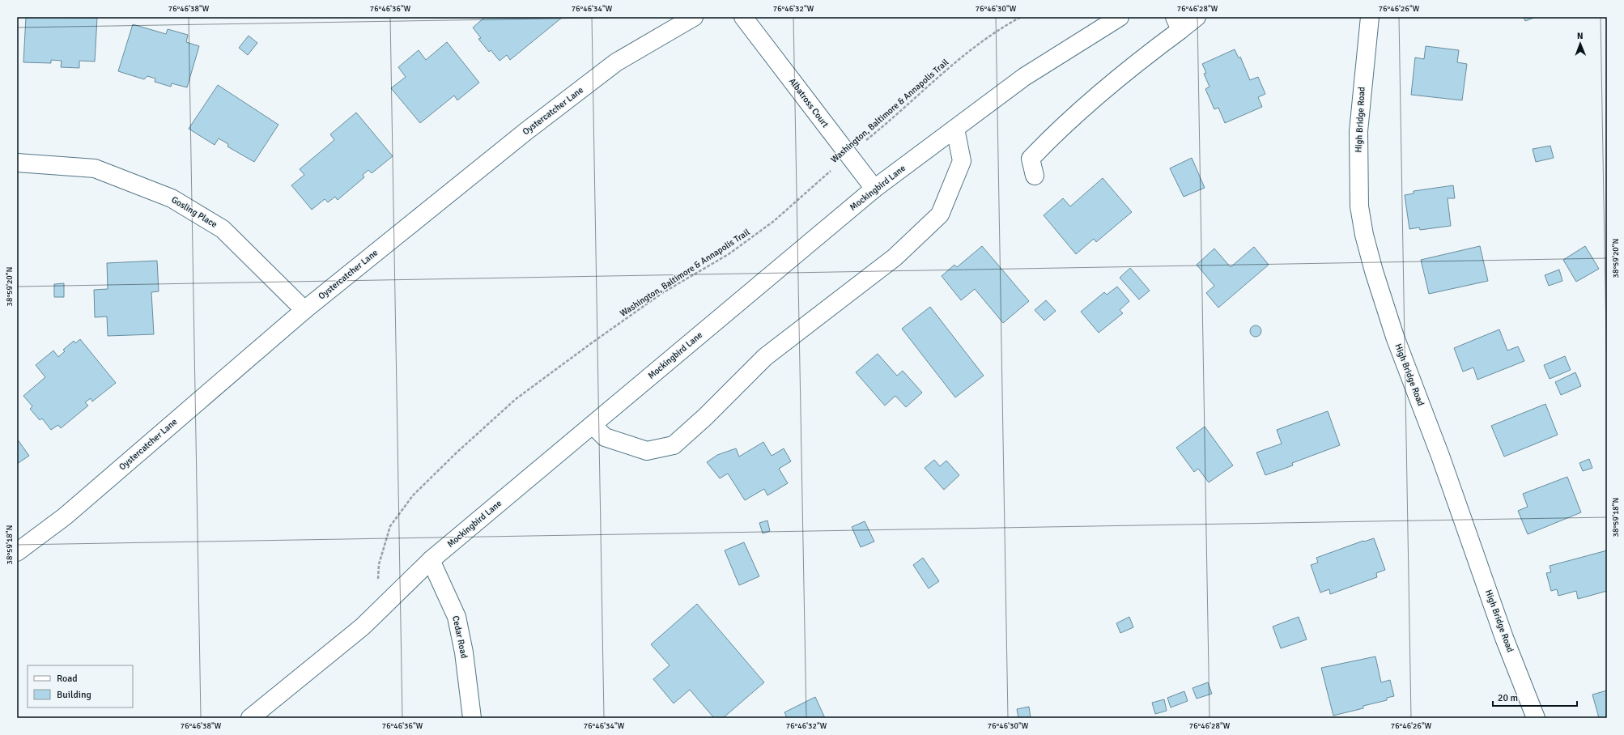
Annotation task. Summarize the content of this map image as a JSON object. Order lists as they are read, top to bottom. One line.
{"streets":{"street":["Albatross Court","Oystercatcher Lane","High Bridge Road","Mockingbird Lane","Gosling Place","Cedar Road"],"path":["Washington, Baltimore & Annapolis Trail"]},"crossings":[["Albatross Court","Washington, Baltimore & Annapolis Trail"],["Albatross Court","Mockingbird Lane"],["Oystercatcher Lane","Gosling Place"],["Washington, Baltimore & Annapolis Trail","Mockingbird Lane"],["Mockingbird Lane","Cedar Road"]],"legend":["Road","Building"],"scale_bar":"20 m","north":"top","coordinates":["76°46'38\"W","76°46'36\"W","76°46'34\"W","76°46'32\"W","76°46'30\"W","76°46'28\"W","76°46'26\"W","38°59'20\"N","38°59'18\"N"]}
